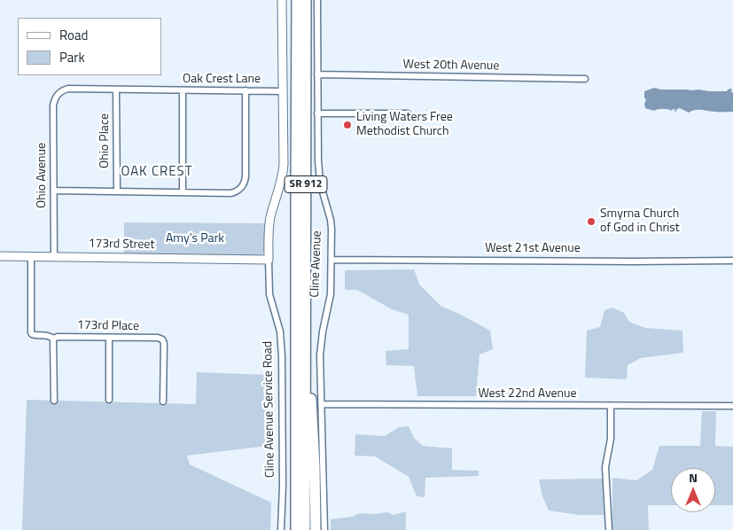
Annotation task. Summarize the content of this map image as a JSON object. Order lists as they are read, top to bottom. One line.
{"streets":{"highway":["SR 912","Cline Avenue"],"street":["West 20th Avenue","Oak Crest Lane","Ohio Place","Ohio Avenue","173rd Street","West 21st Avenue","173rd Place","West 22nd Avenue","Cline Avenue Service Road"]},"crossings":[["West 20th Avenue","Cline Avenue"],["Oak Crest Lane","Ohio Place"],["Oak Crest Lane","Ohio Avenue"],["Oak Crest Lane","Cline Avenue Service Road"],["Ohio Avenue","173rd Street"],["173rd Street","173rd Place"],["173rd Street","Cline Avenue Service Road"],["West 21st Avenue","Cline Avenue"],["Cline Avenue","West 22nd Avenue"]],"districts":["OAK CREST"],"parks":["Amy's Park"],"places":["Living Waters Free Methodist Church","Smyrna Church of God in Christ"],"legend":["Road","Park"],"north":"top"}
